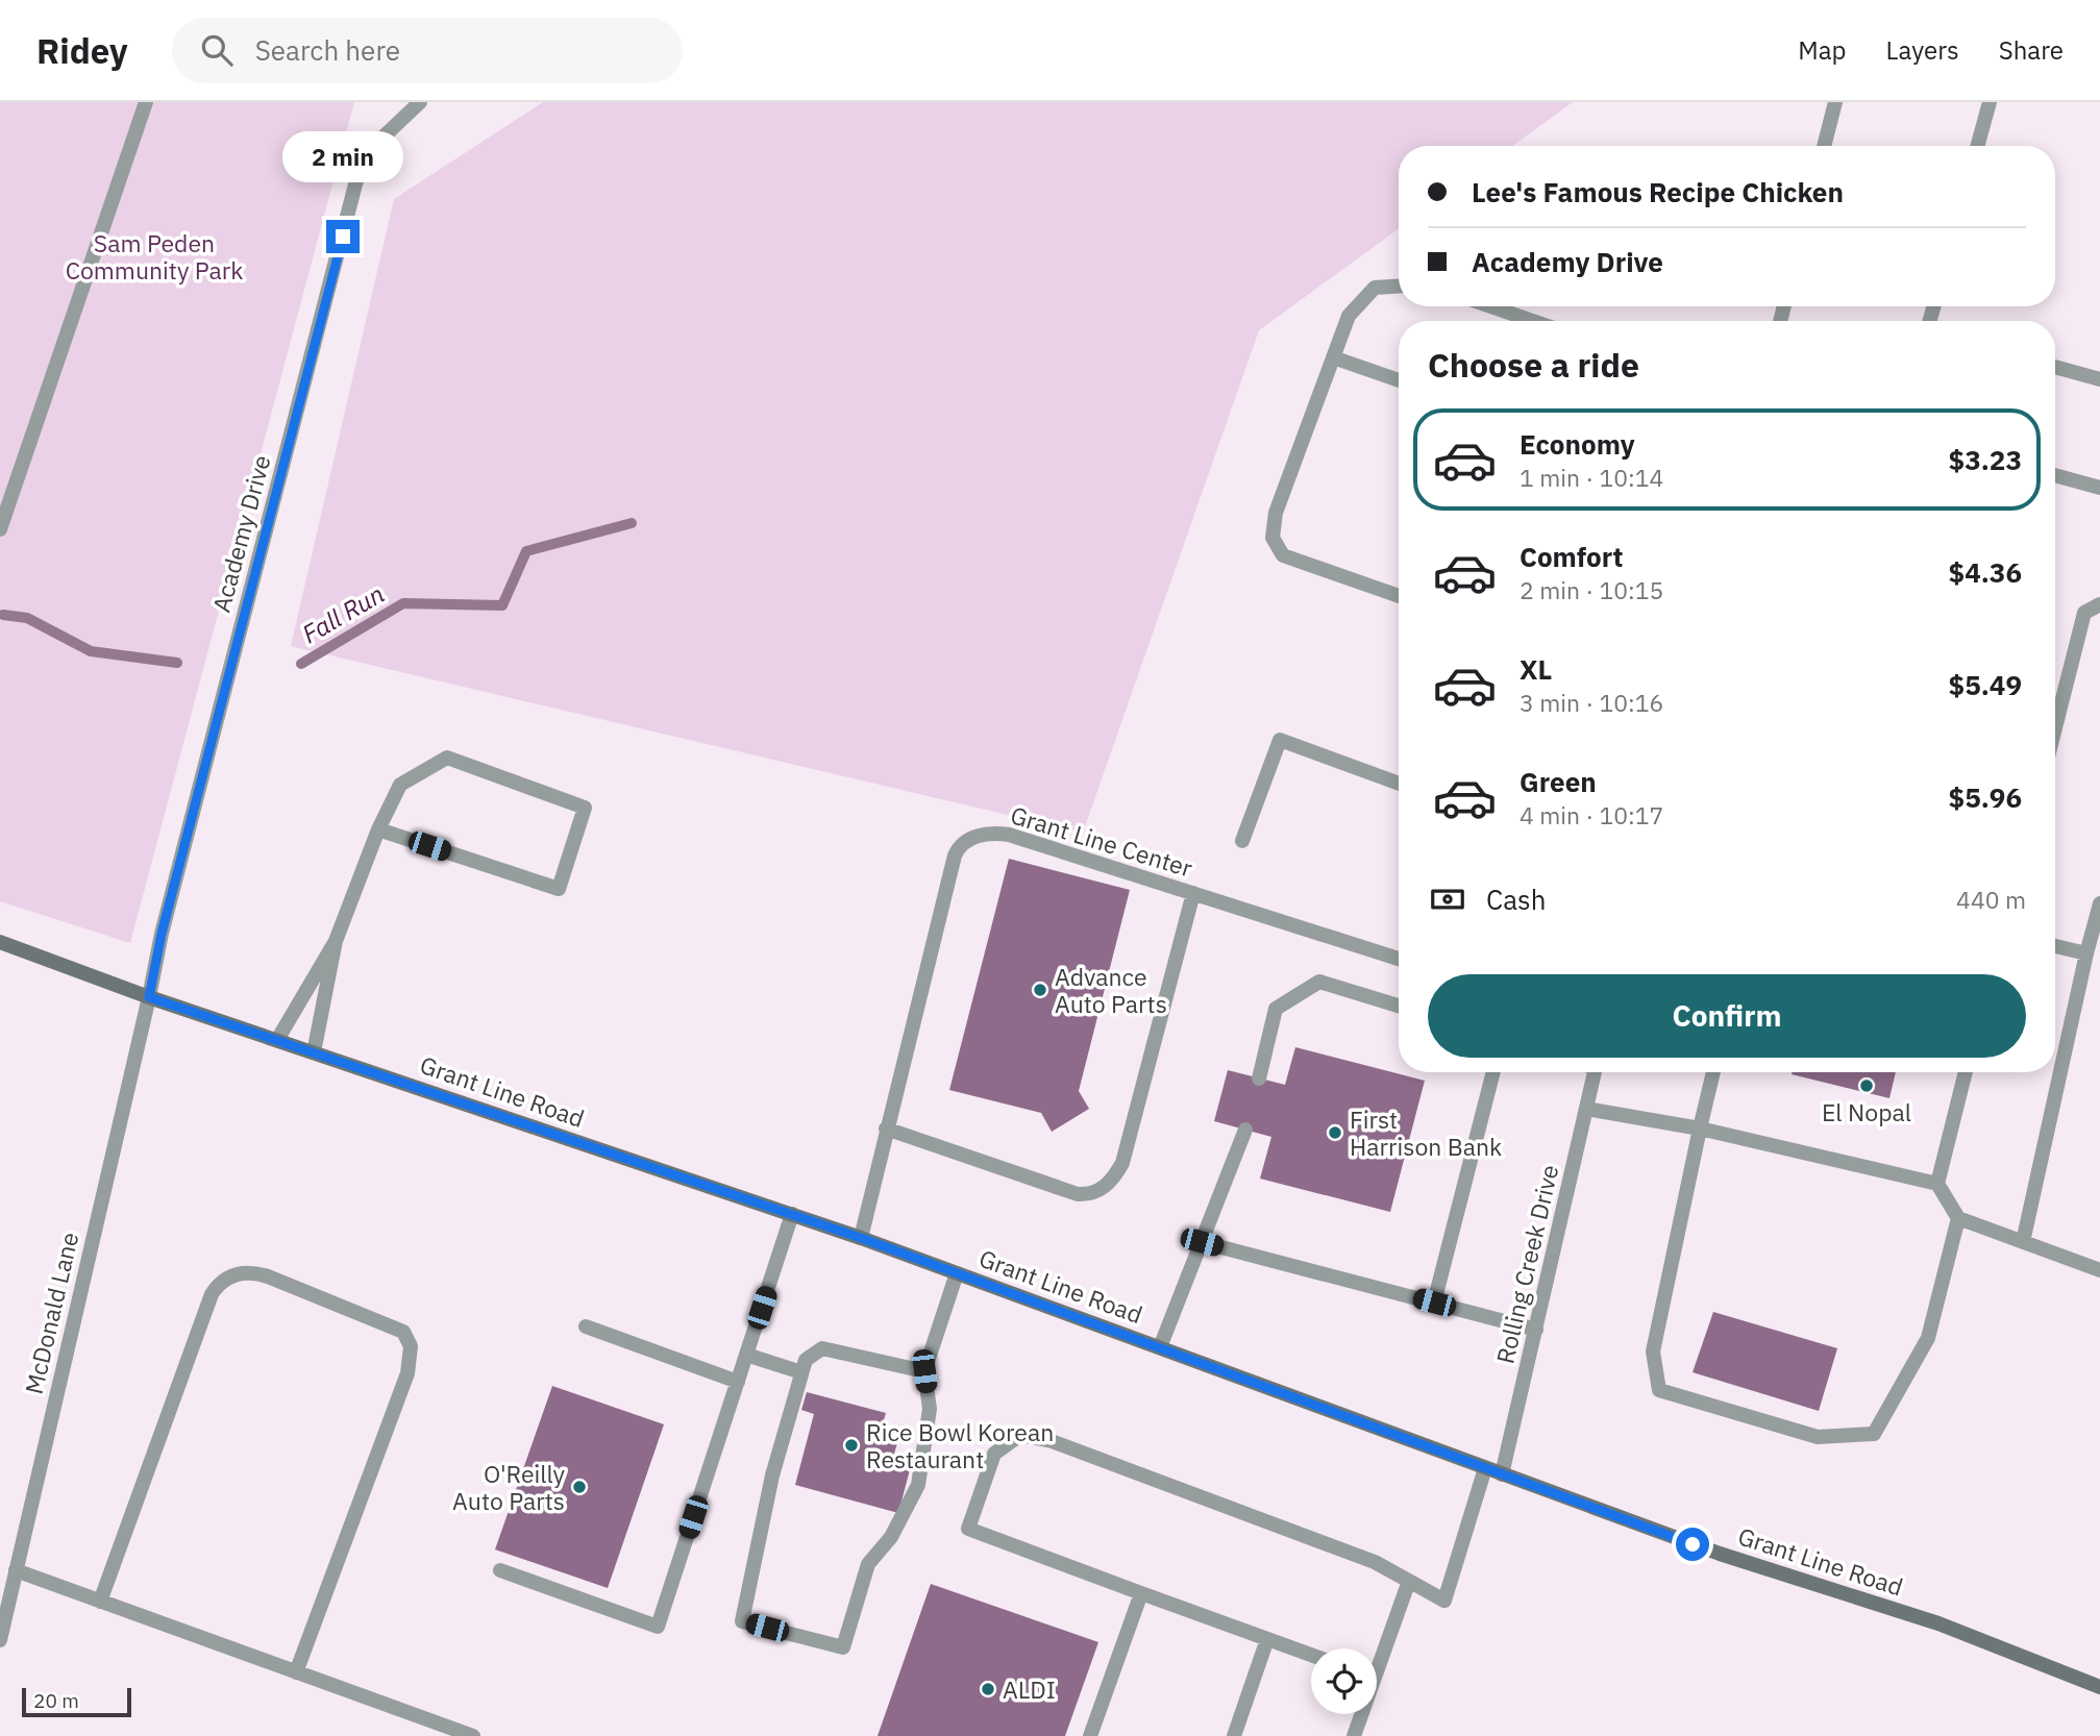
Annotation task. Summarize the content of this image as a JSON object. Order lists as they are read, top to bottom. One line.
{"streets":{"main road":["Grant Line Road"],"street":["Academy Drive","Grant Line Center","Rolling Creek Drive","McDonald Lane"]},"crossings":[["Academy Drive","Grant Line Road"],["Academy Drive","McDonald Lane"],["Grant Line Center","Grant Line Road"],["Grant Line Road","Rolling Creek Drive"],["Grant Line Road","McDonald Lane"]],"water":["Fall Run"],"parks":["Sam Peden Community Park"],"places":["Advance Auto Parts","El Nopal","First Harrison Bank","Rice Bowl Korean Restaurant","O'Reilly Auto Parts","ALDI"],"scale_bar":"20 m","page":{"header":"Ridey","search":"Search here","nav":["Map","Layers","Share"],"bubble":"2 min","banner":["Lee's Famous Recipe Chicken","Academy Drive"],"heading":"Choose a ride","list":[{"name":"Economy","note":"1 min · 10:14","value":"$3.23"},{"name":"Comfort","note":"2 min · 10:15","value":"$4.36"},{"name":"XL","note":"3 min · 10:16","value":"$5.49"},{"name":"Green","note":"4 min · 10:17","value":"$5.96"}],"pay":["Cash","440 m"],"buttons":"Confirm","scale":"20 m"}}
